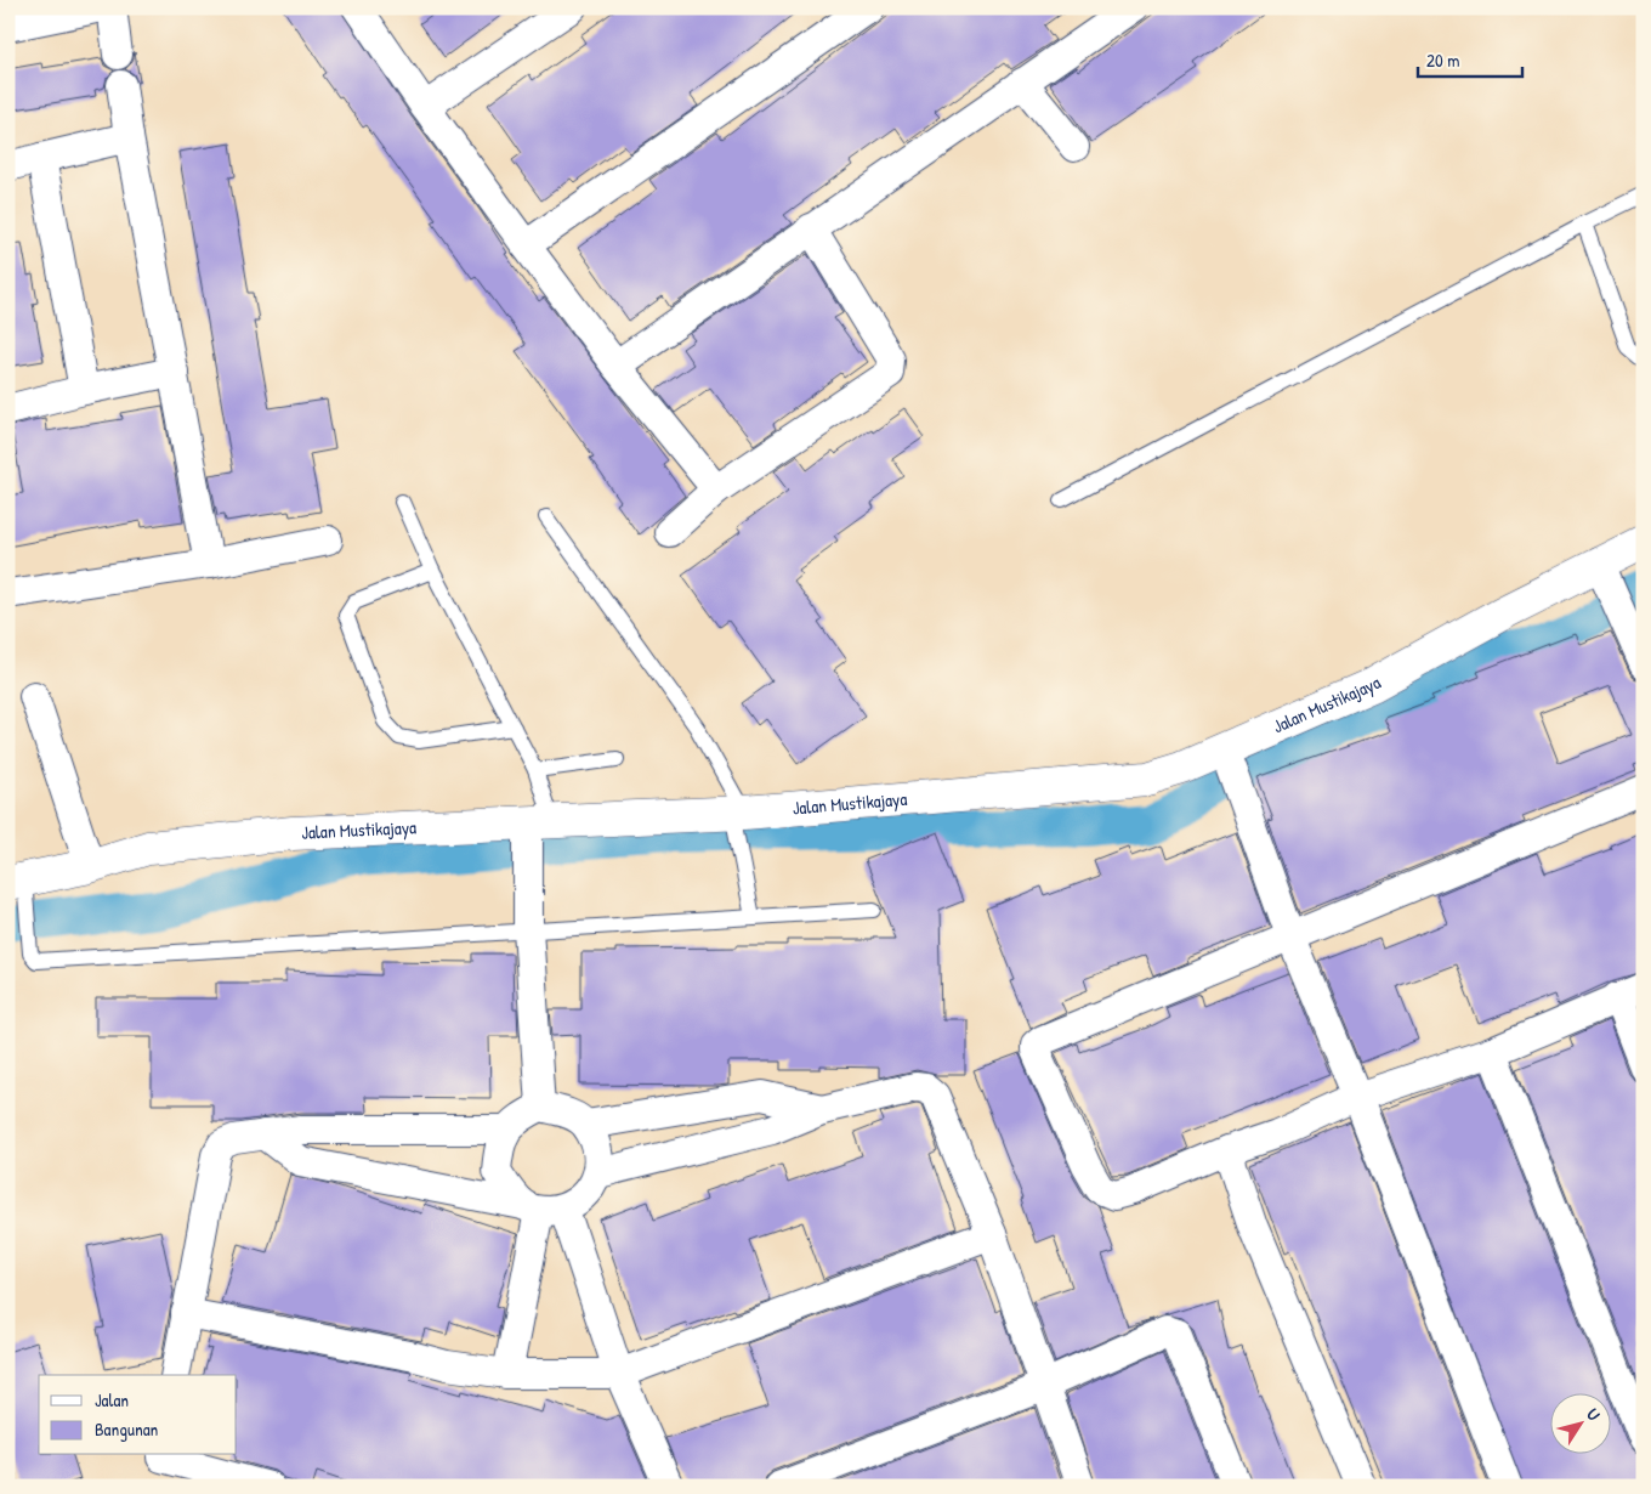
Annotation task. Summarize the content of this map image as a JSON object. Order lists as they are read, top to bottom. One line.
{"streets":{"main road":["Jalan Mustikajaya"]},"legend":["Jalan","Bangunan"],"scale_bar":"20 m","north":"top right"}
